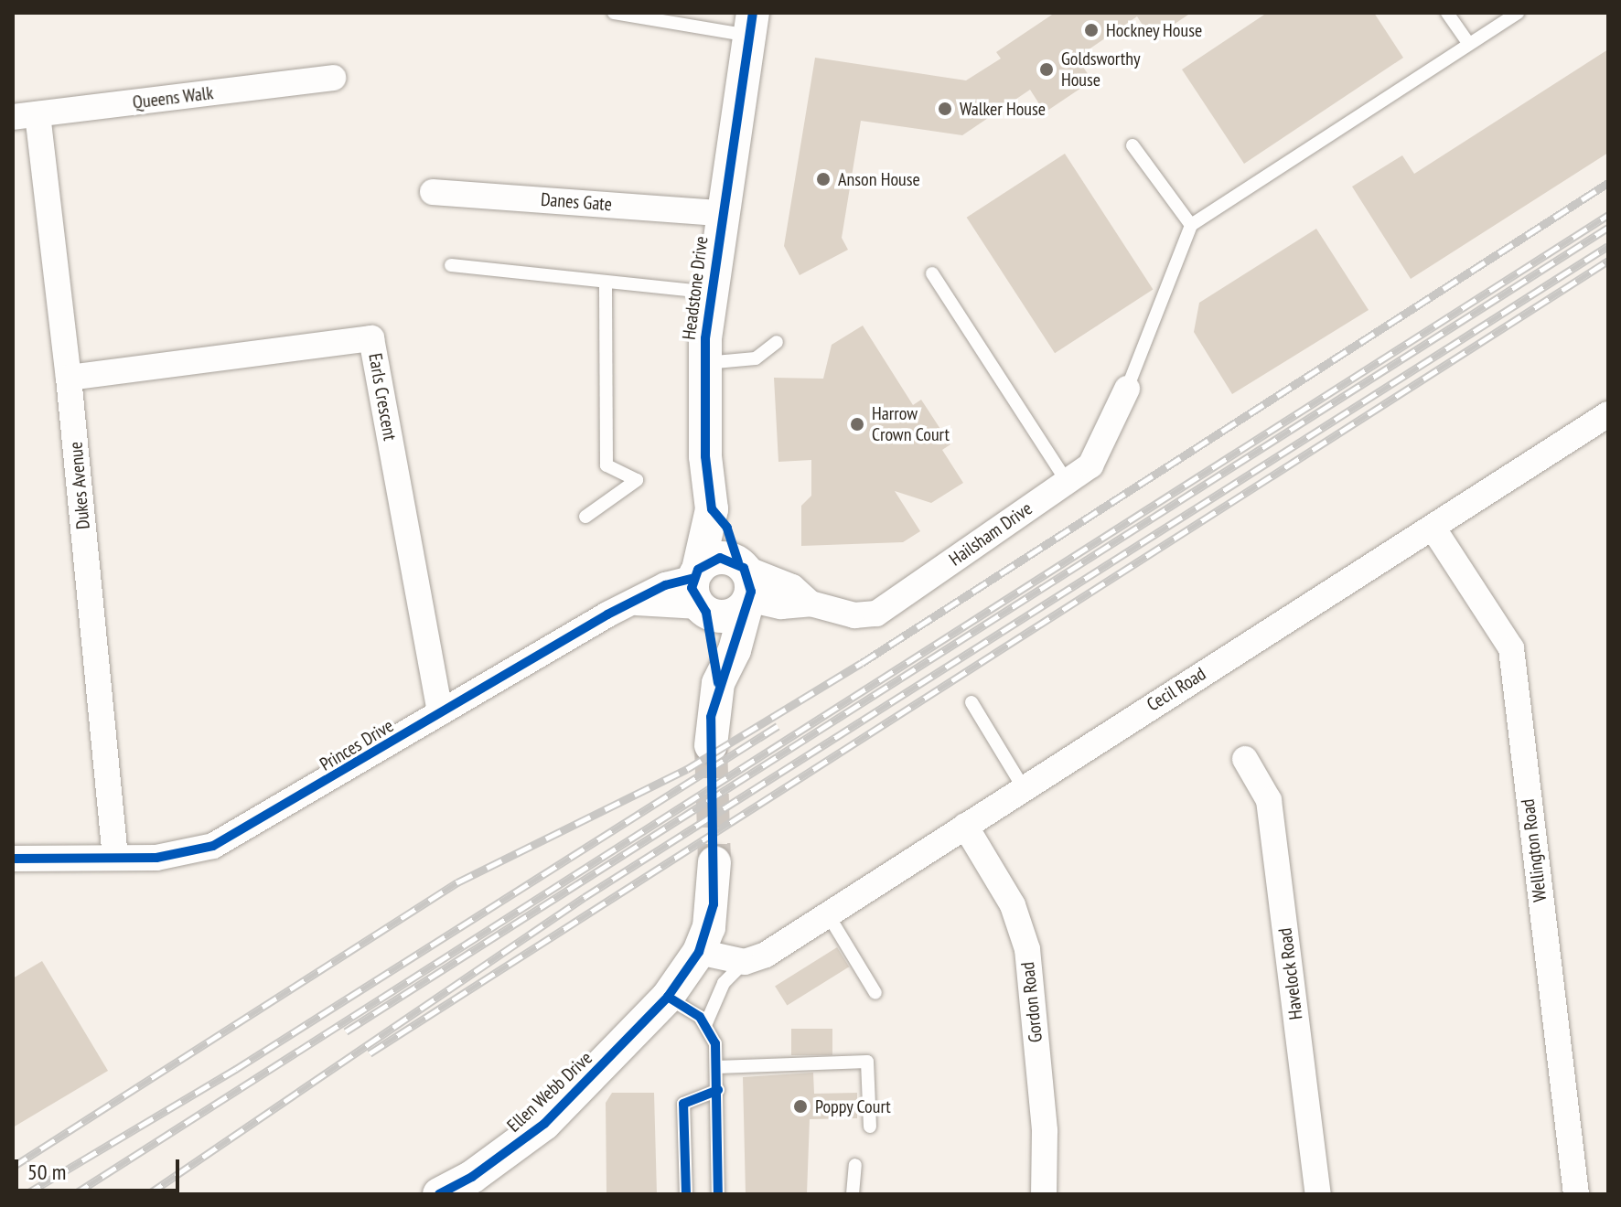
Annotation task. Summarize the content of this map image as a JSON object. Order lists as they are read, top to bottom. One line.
{"streets":{"street":["Queens Walk","Danes Gate","Headstone Drive","Earls Crescent","Dukes Avenue","Hailsham Drive","Cecil Road","Princes Drive","Wellington Road","Havelock Road","Gordon Road","Ellen Webb Drive"]},"crossings":[["Queens Walk","Dukes Avenue"],["Danes Gate","Headstone Drive"],["Headstone Drive","Hailsham Drive"],["Headstone Drive","Princes Drive"],["Earls Crescent","Dukes Avenue"],["Earls Crescent","Princes Drive"],["Dukes Avenue","Princes Drive"],["Cecil Road","Wellington Road"],["Cecil Road","Gordon Road"]],"places":["Hockney House","Goldsworthy House","Walker House","Anson House","Harrow Crown Court","Poppy Court"],"scale_bar":"50 m"}
